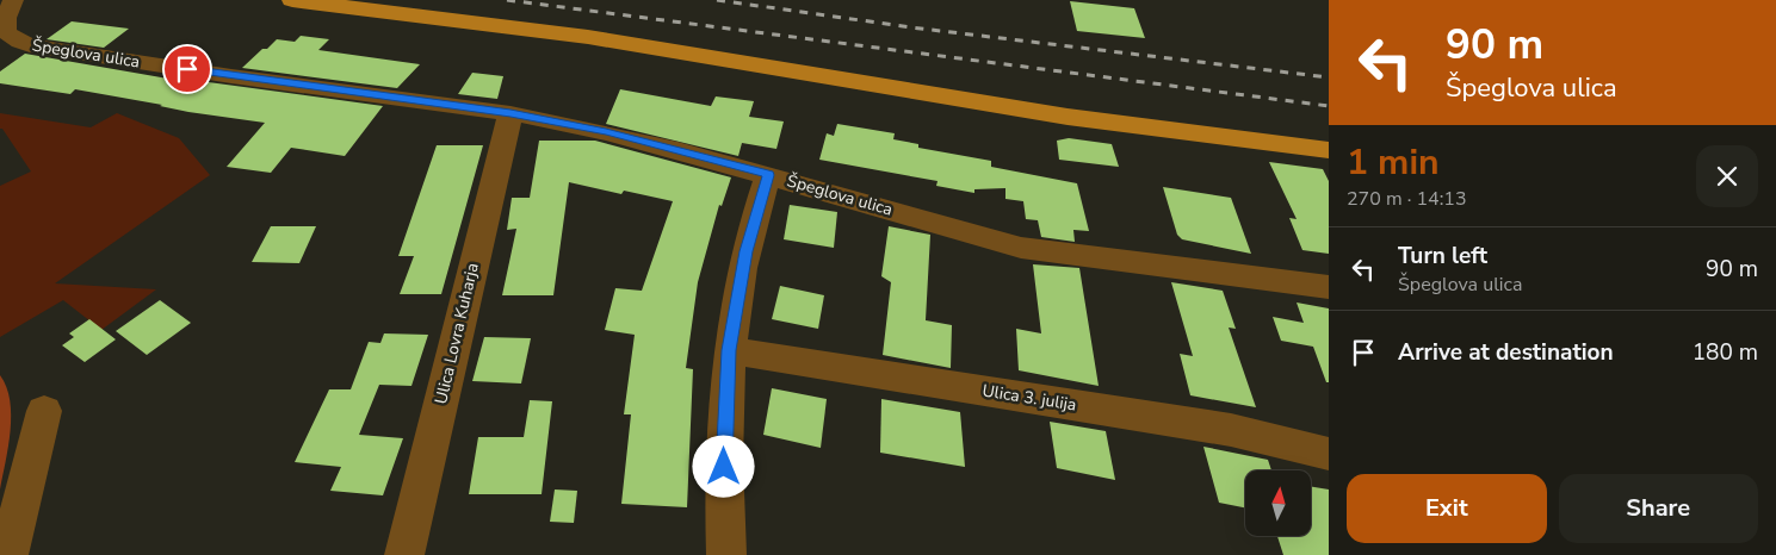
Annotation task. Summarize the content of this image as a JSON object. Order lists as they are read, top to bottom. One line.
{"streets":{"street":["Špeglova ulica","Ulica Lovra Kuharja","Ulica 3. julija"]},"crossings":[["Špeglova ulica","Ulica Lovra Kuharja"]],"north":"top","page":{"turn":["90 m","Špeglova ulica"],"heading":["1 min","270 m · 14:13"],"list":[{"name":"Turn left","note":"Špeglova ulica","value":"90 m"},{"name":"Arrive at destination","value":"180 m"}],"buttons":["Exit","Share"]}}
